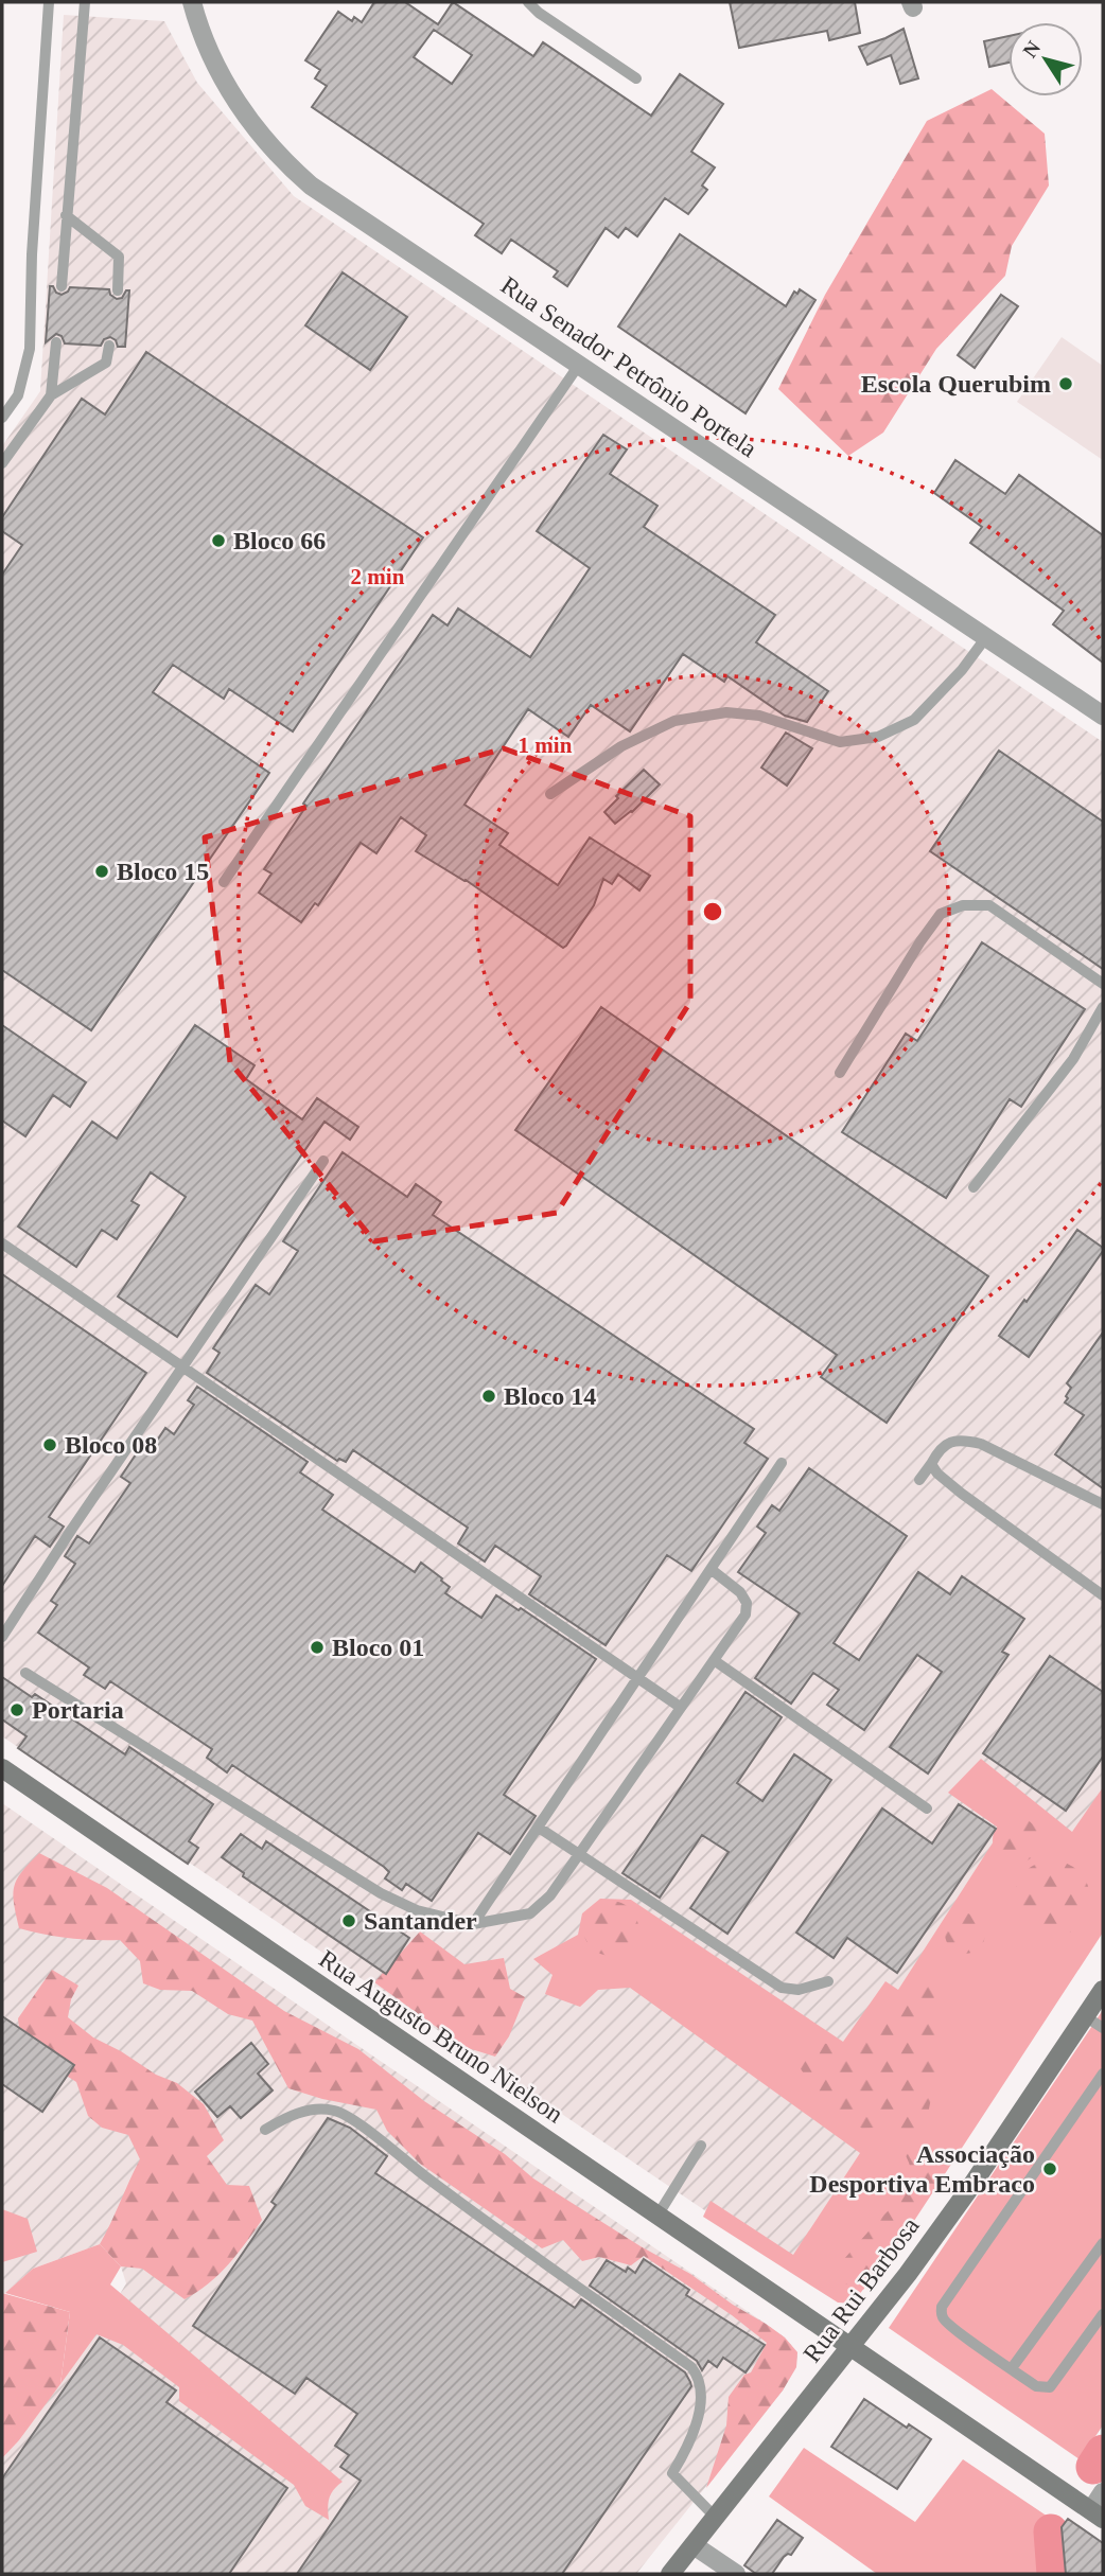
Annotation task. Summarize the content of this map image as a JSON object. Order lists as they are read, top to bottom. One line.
{"streets":{"main road":["Rua Augusto Bruno Nielson","Rua Rui Barbosa"],"street":["Rua Senador Petrônio Portela"]},"crossings":[["Rua Augusto Bruno Nielson","Rua Rui Barbosa"]],"places":["Escola Querubim","Bloco 66","Bloco 15","Bloco 14","Bloco 08","Bloco 01","Portaria","Santander","Associação Desportiva Embraco"],"north":"top left","rings":["2 min","1 min"]}
